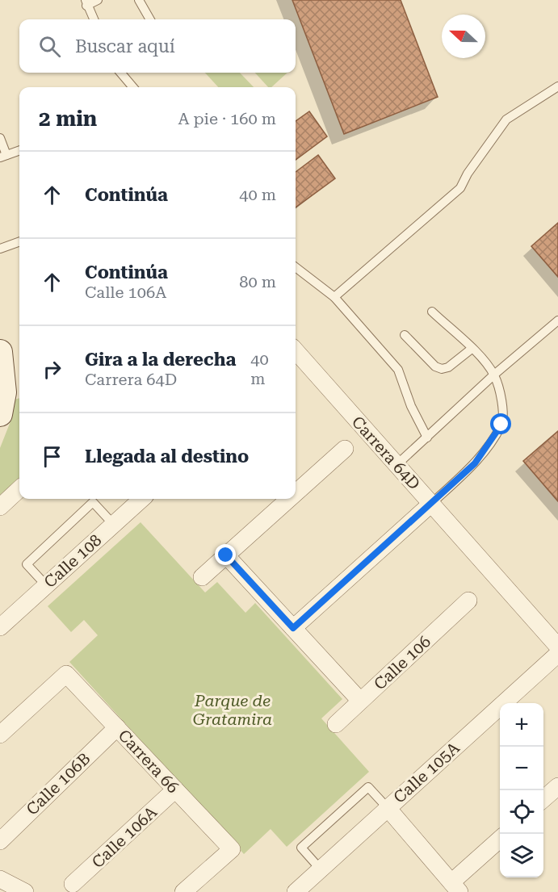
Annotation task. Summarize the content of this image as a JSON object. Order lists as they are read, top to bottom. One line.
{"streets":{"street":["Carrera 64D","Calle 108","Calle 106","Carrera 66","Calle 105A","Calle 106B","Calle 106A"]},"crossings":[["Carrera 66","Calle 106B"],["Carrera 66","Calle 106A"]],"parks":["Parque de Gratamira"],"north":"left","page":{"search":"Buscar aquí","heading":["2 min","A pie · 160 m"],"list":[["Continúa","40 m"],["Continúa","Calle 106A","80 m"],["Gira a la derecha","Carrera 64D","40 m"],"Llegada al destino"],"map_buttons":["+","−"]}}
